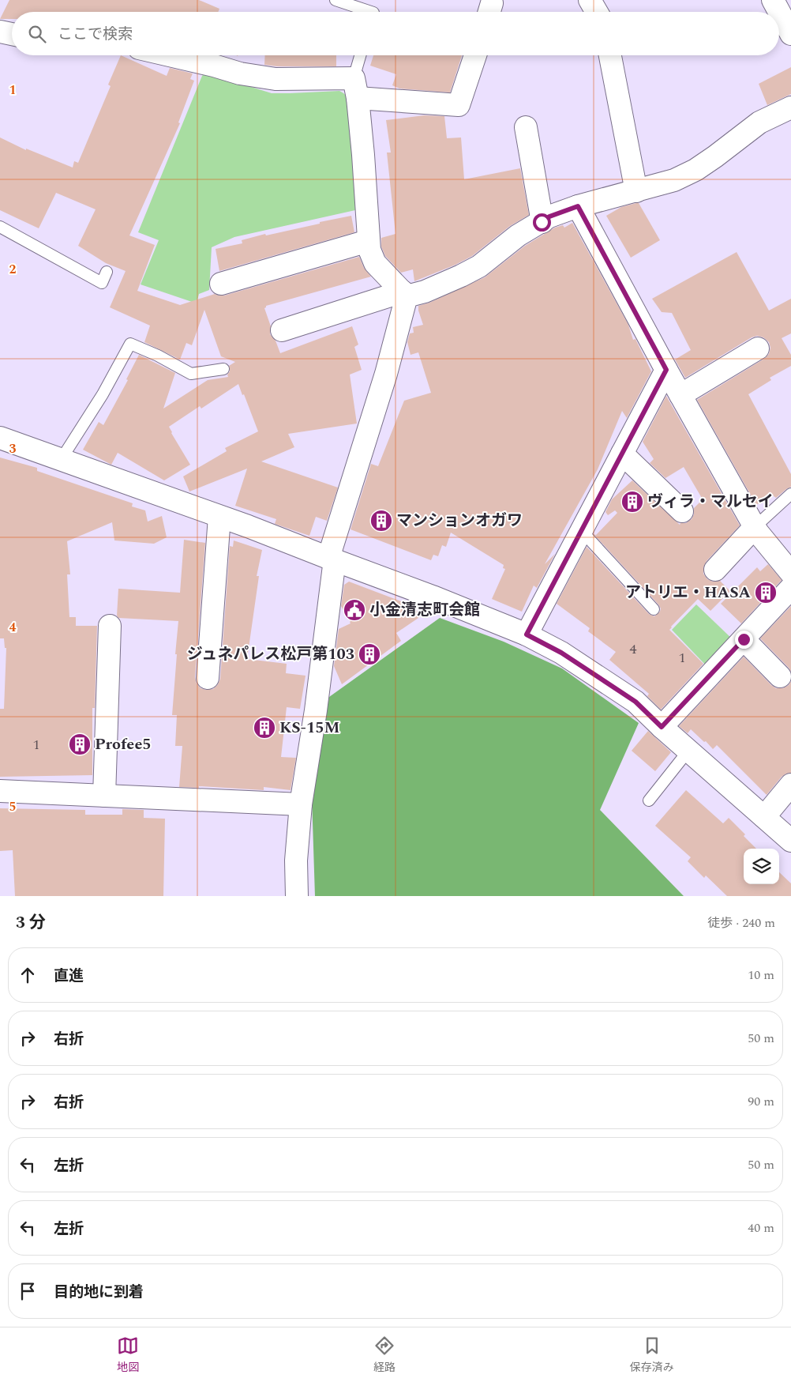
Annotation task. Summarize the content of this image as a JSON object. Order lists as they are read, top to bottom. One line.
{"places":{"building":["ヴィラ・マルセイ","マンションオガワ","アトリエ・HASA","ジュネパレス松戸第103","KS-15M","Profee5"],"public building":["小金清志町会館"]},"house_numbers":["4","1","1"],"page":{"search":"ここで検索","heading":["3 分","徒歩 · 240 m"],"list":[["直進","10 m"],["右折","50 m"],["右折","90 m"],["左折","50 m"],["左折","40 m"],"目的地に到着"],"nav":["地図","経路","保存済み"]},"grid":{"rows":["1","2","3","4","5"]}}
